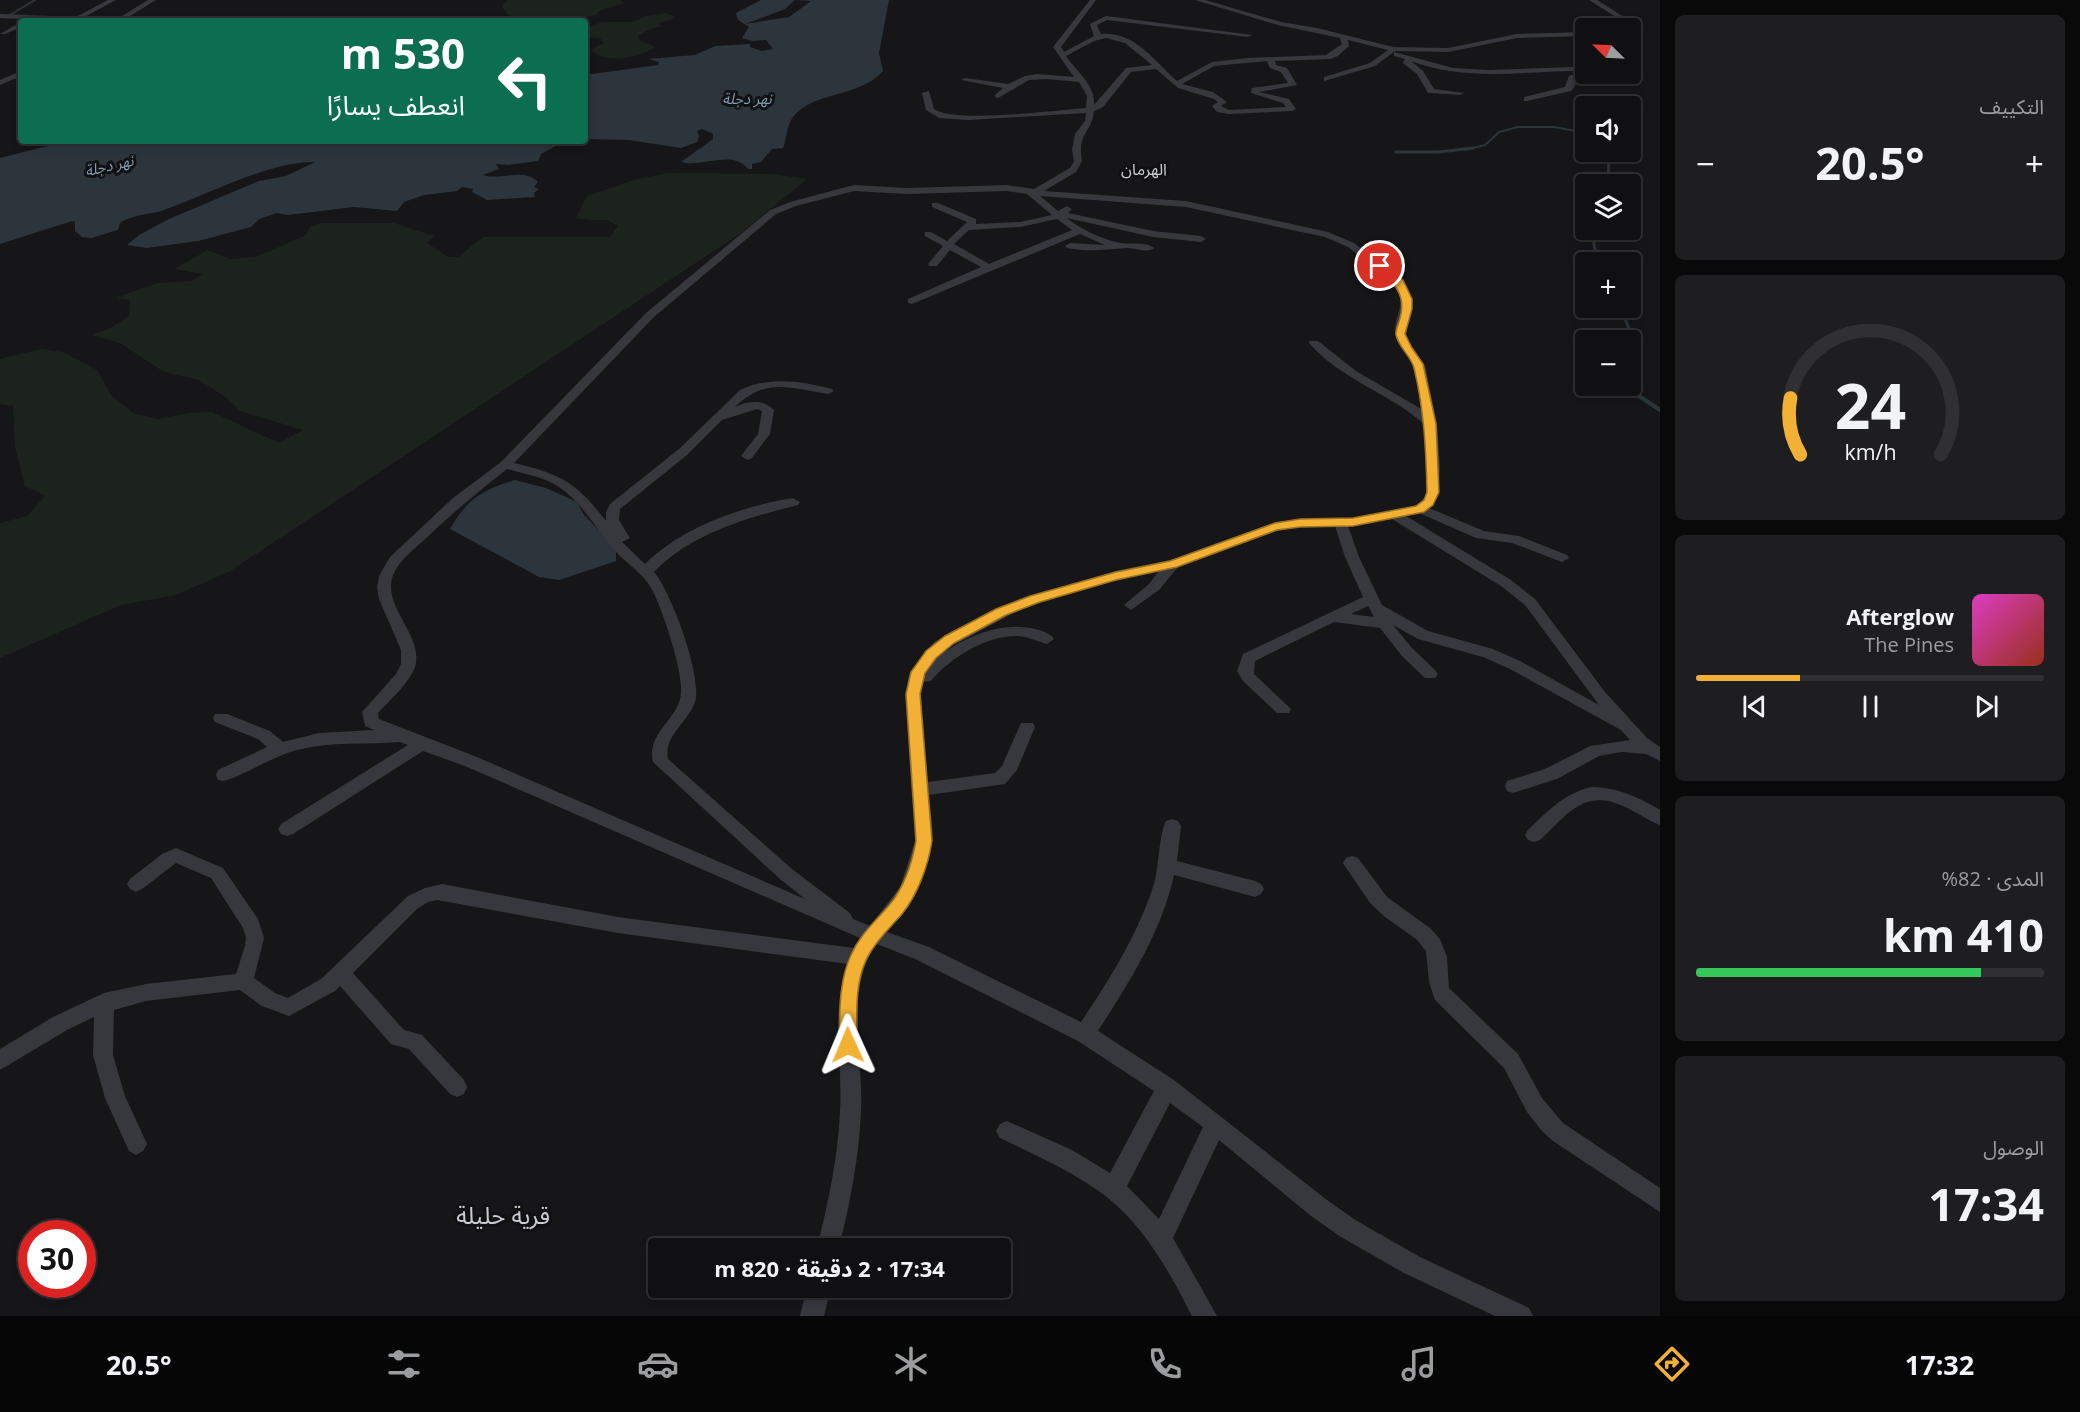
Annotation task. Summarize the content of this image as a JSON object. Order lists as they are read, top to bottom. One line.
{"districts":["الهرمان","قرية حليلة"],"water":["نهر دجلة"],"north":"top left","page":{"tile":["التكييف",["المدى · 82%","410 km"],["الوصول","17:34"]],"map_buttons":["+","−"],"turn":["530 m","انعطف يسارًا"],"heat":["−","20.5°","+"],"song":["Afterglow","The Pines"],"limit":"30","trip":"17:34 · 2 دقيقة · 820 m","tabs":["17:32","20.5°"],"gauge":["24","km/h"]}}
